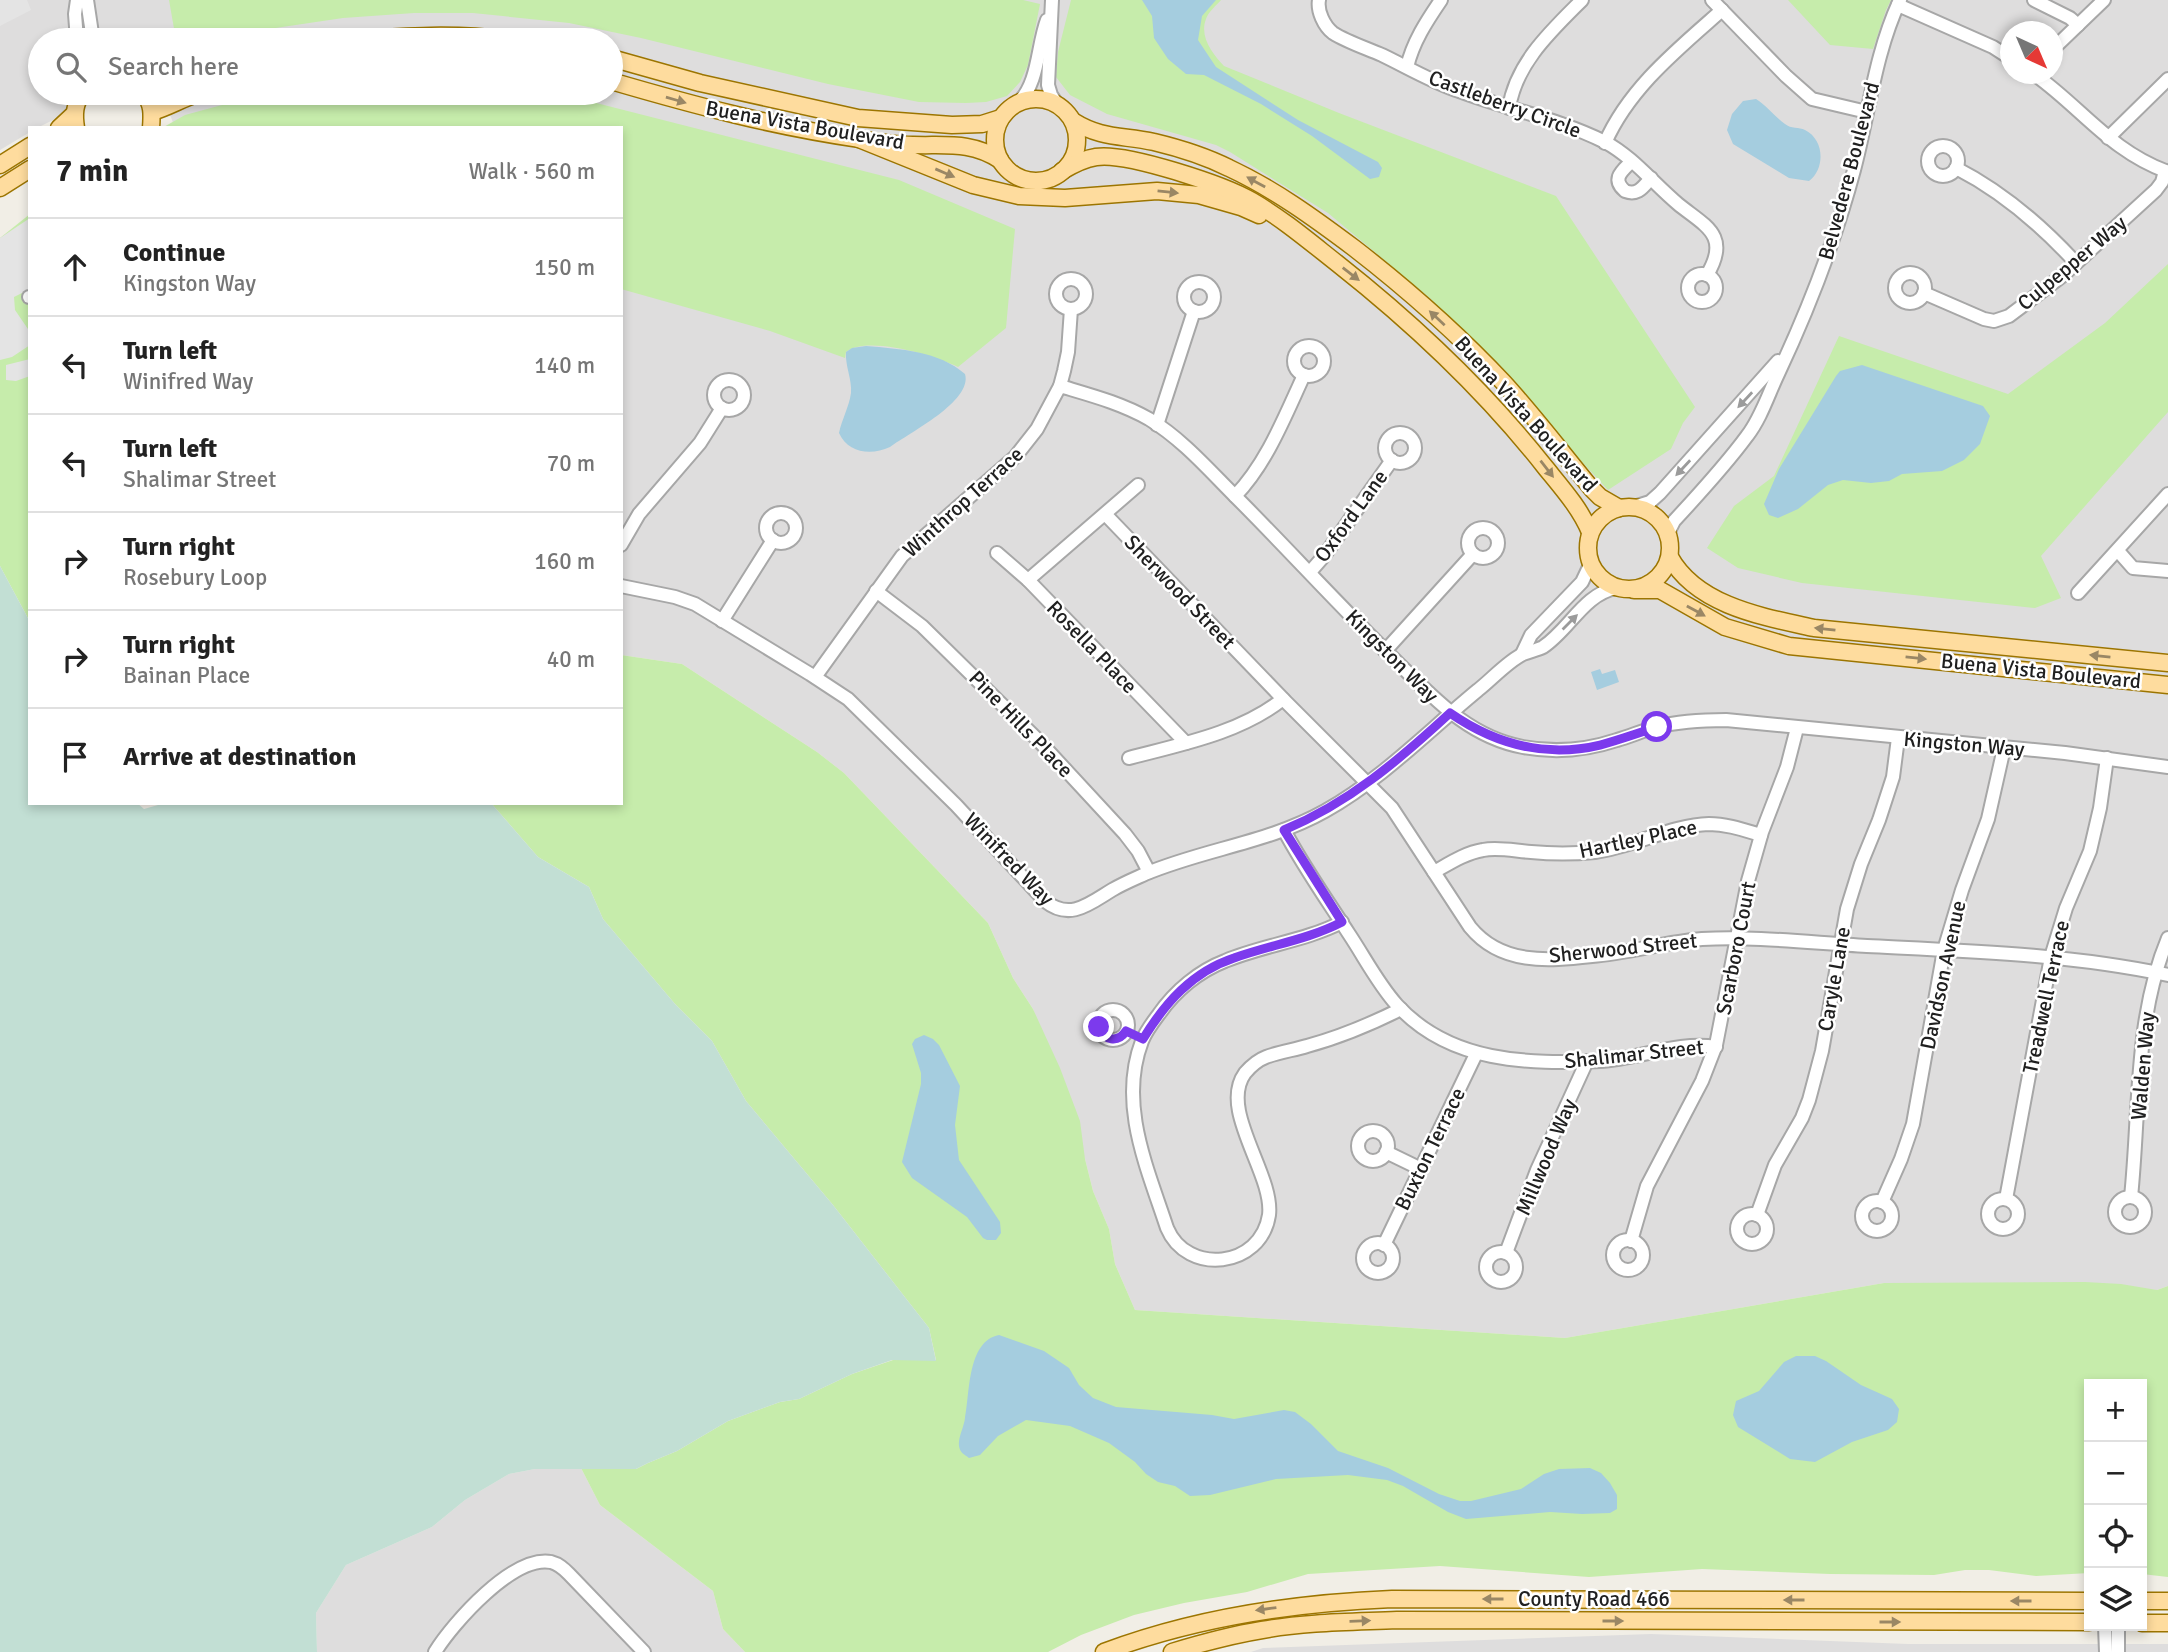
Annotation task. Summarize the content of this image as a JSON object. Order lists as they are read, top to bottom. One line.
{"streets":{"main road":["Buena Vista Boulevard","County Road 466"],"street":["Castleberry Circle","Belvedere Boulevard","Culpepper Way","Winthrop Terrace","Oxford Lane","Sherwood Street","Rosella Place","Kingston Way","Pine Hills Place","Hartley Place","Winifred Way","Scarboro Court","Davidson Avenue","Caryle Lane","Treadwell Terrace","Shalimar Street","Walden Way","Buxton Terrace","Millwood Way"]},"crossings":[["Buena Vista Boulevard","Belvedere Boulevard"],["Winthrop Terrace","Kingston Way"],["Winthrop Terrace","Pine Hills Place"],["Winthrop Terrace","Winifred Way"],["Oxford Lane","Kingston Way"],["Sherwood Street","Hartley Place"],["Sherwood Street","Winifred Way"],["Sherwood Street","Scarboro Court"],["Sherwood Street","Davidson Avenue"],["Sherwood Street","Caryle Lane"],["Sherwood Street","Treadwell Terrace"],["Sherwood Street","Walden Way"],["Kingston Way","Winifred Way"],["Kingston Way","Scarboro Court"],["Kingston Way","Davidson Avenue"],["Kingston Way","Caryle Lane"],["Kingston Way","Treadwell Terrace"],["Pine Hills Place","Winifred Way"],["Hartley Place","Scarboro Court"],["Winifred Way","Shalimar Street"],["Scarboro Court","Shalimar Street"],["Shalimar Street","Buxton Terrace"],["Shalimar Street","Millwood Way"]],"north":"bottom right","page":{"search":"Search here","heading":["7 min","Walk · 560 m"],"list":[["Continue","Kingston Way","150 m"],["Turn left","Winifred Way","140 m"],["Turn left","Shalimar Street","70 m"],["Turn right","Rosebury Loop","160 m"],["Turn right","Bainan Place","40 m"],"Arrive at destination"],"map_buttons":["+","−"]}}
